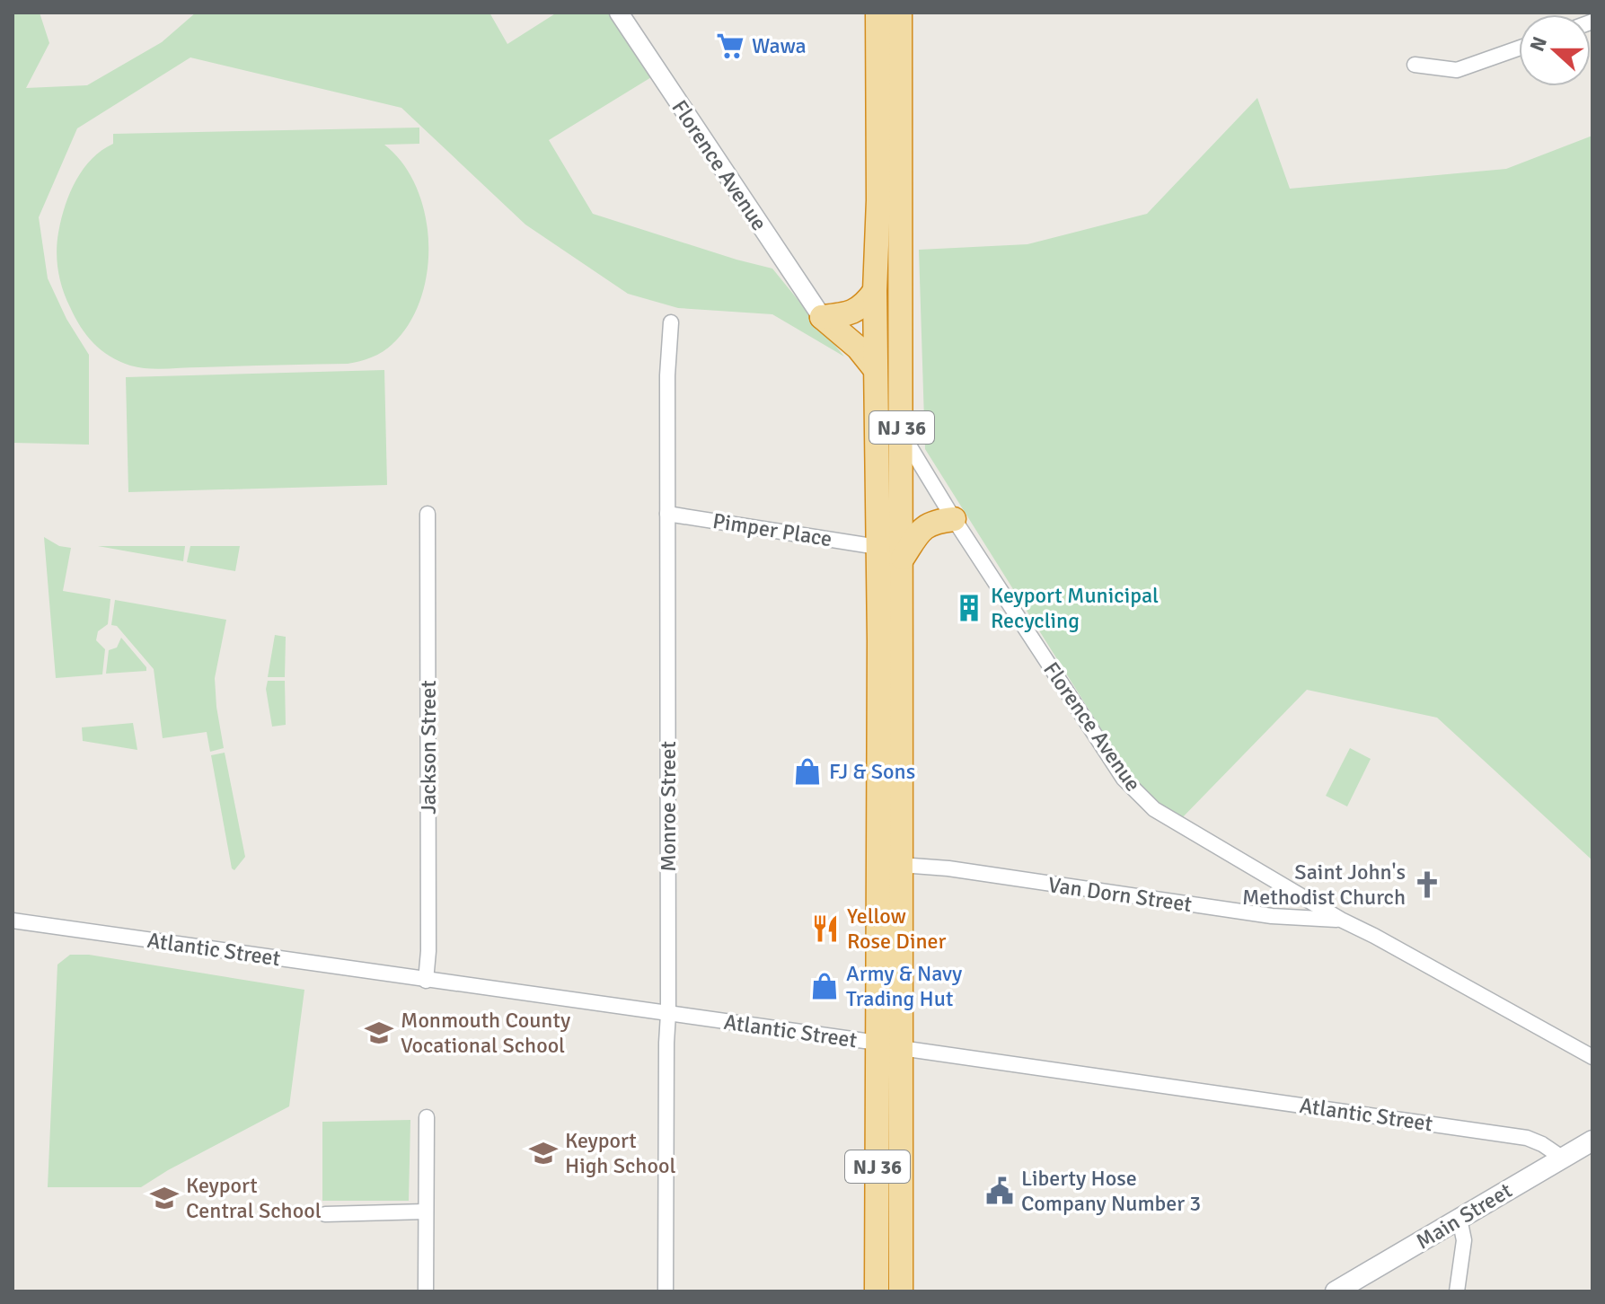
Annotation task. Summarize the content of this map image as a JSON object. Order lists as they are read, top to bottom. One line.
{"streets":{"highway":["NJ 36"],"main road":["Main Street"],"street":["Florence Avenue","Pimper Place","Jackson Street","Monroe Street","Van Dorn Street","Atlantic Street"]},"crossings":[["Florence Avenue","NJ 36"],["Florence Avenue","Van Dorn Street"],["NJ 36","Pimper Place"],["NJ 36","Van Dorn Street"],["NJ 36","Atlantic Street"],["Pimper Place","Monroe Street"],["Jackson Street","Atlantic Street"],["Monroe Street","Atlantic Street"],["Atlantic Street","Main Street"]],"places":{"supermarket":["Wawa"],"building":["Keyport Municipal Recycling"],"shop":["FJ & Sons","Army & Navy Trading Hut"],"church":["Saint John's Methodist Church"],"restaurant":["Yellow Rose Diner"],"school or university":["Monmouth County Vocational School","Keyport High School","Keyport Central School"],"public building":["Liberty Hose Company Number 3"]},"north":"left"}
